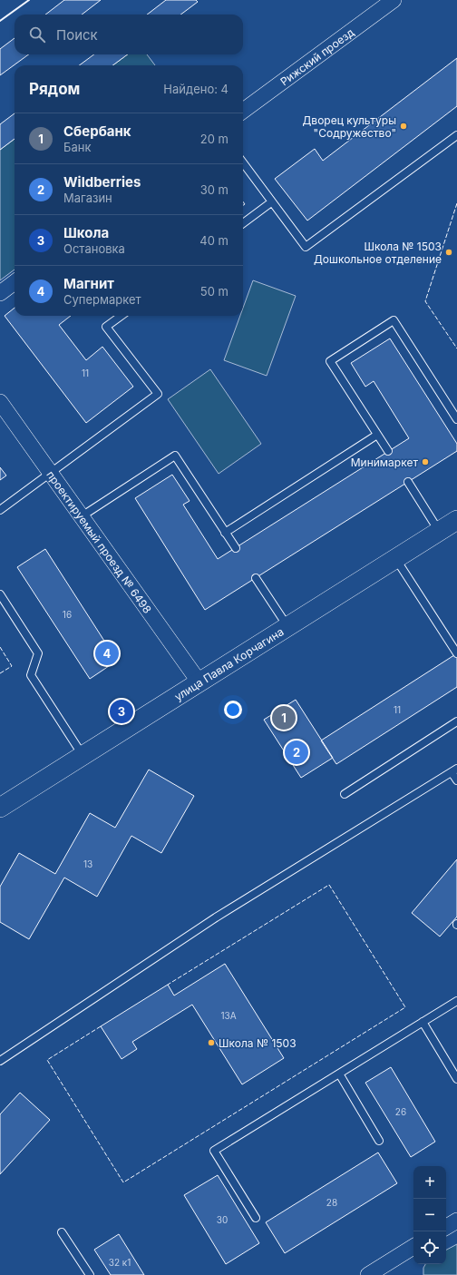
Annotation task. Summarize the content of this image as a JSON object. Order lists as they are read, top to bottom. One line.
{"streets":{"street":["Рижский проезд","проектируемый проезд № 6498","улица Павла Корчагина"]},"crossings":[["проектируемый проезд № 6498","улица Павла Корчагина"]],"places":["Дворец культуры \"Содружество\"","Школа № 1503 Дошкольное отделение","Минимаркет","Школа № 1503"],"house_numbers":["11","16","11","13","13А","26","28","30","32 к1"],"page":{"search":"Поиск","heading":["Рядом","Найдено: 4"],"list":[{"mark":"1","name":"Сбербанк","note":"Банк","value":"20 m"},{"mark":"2","name":"Wildberries","note":"Магазин","value":"30 m"},{"mark":"3","name":"Школа","note":"Остановка","value":"40 m"},{"mark":"4","name":"Магнит","note":"Супермаркет","value":"50 m"}],"pins":["4","3","1","2"],"map_buttons":["+","−"]}}
